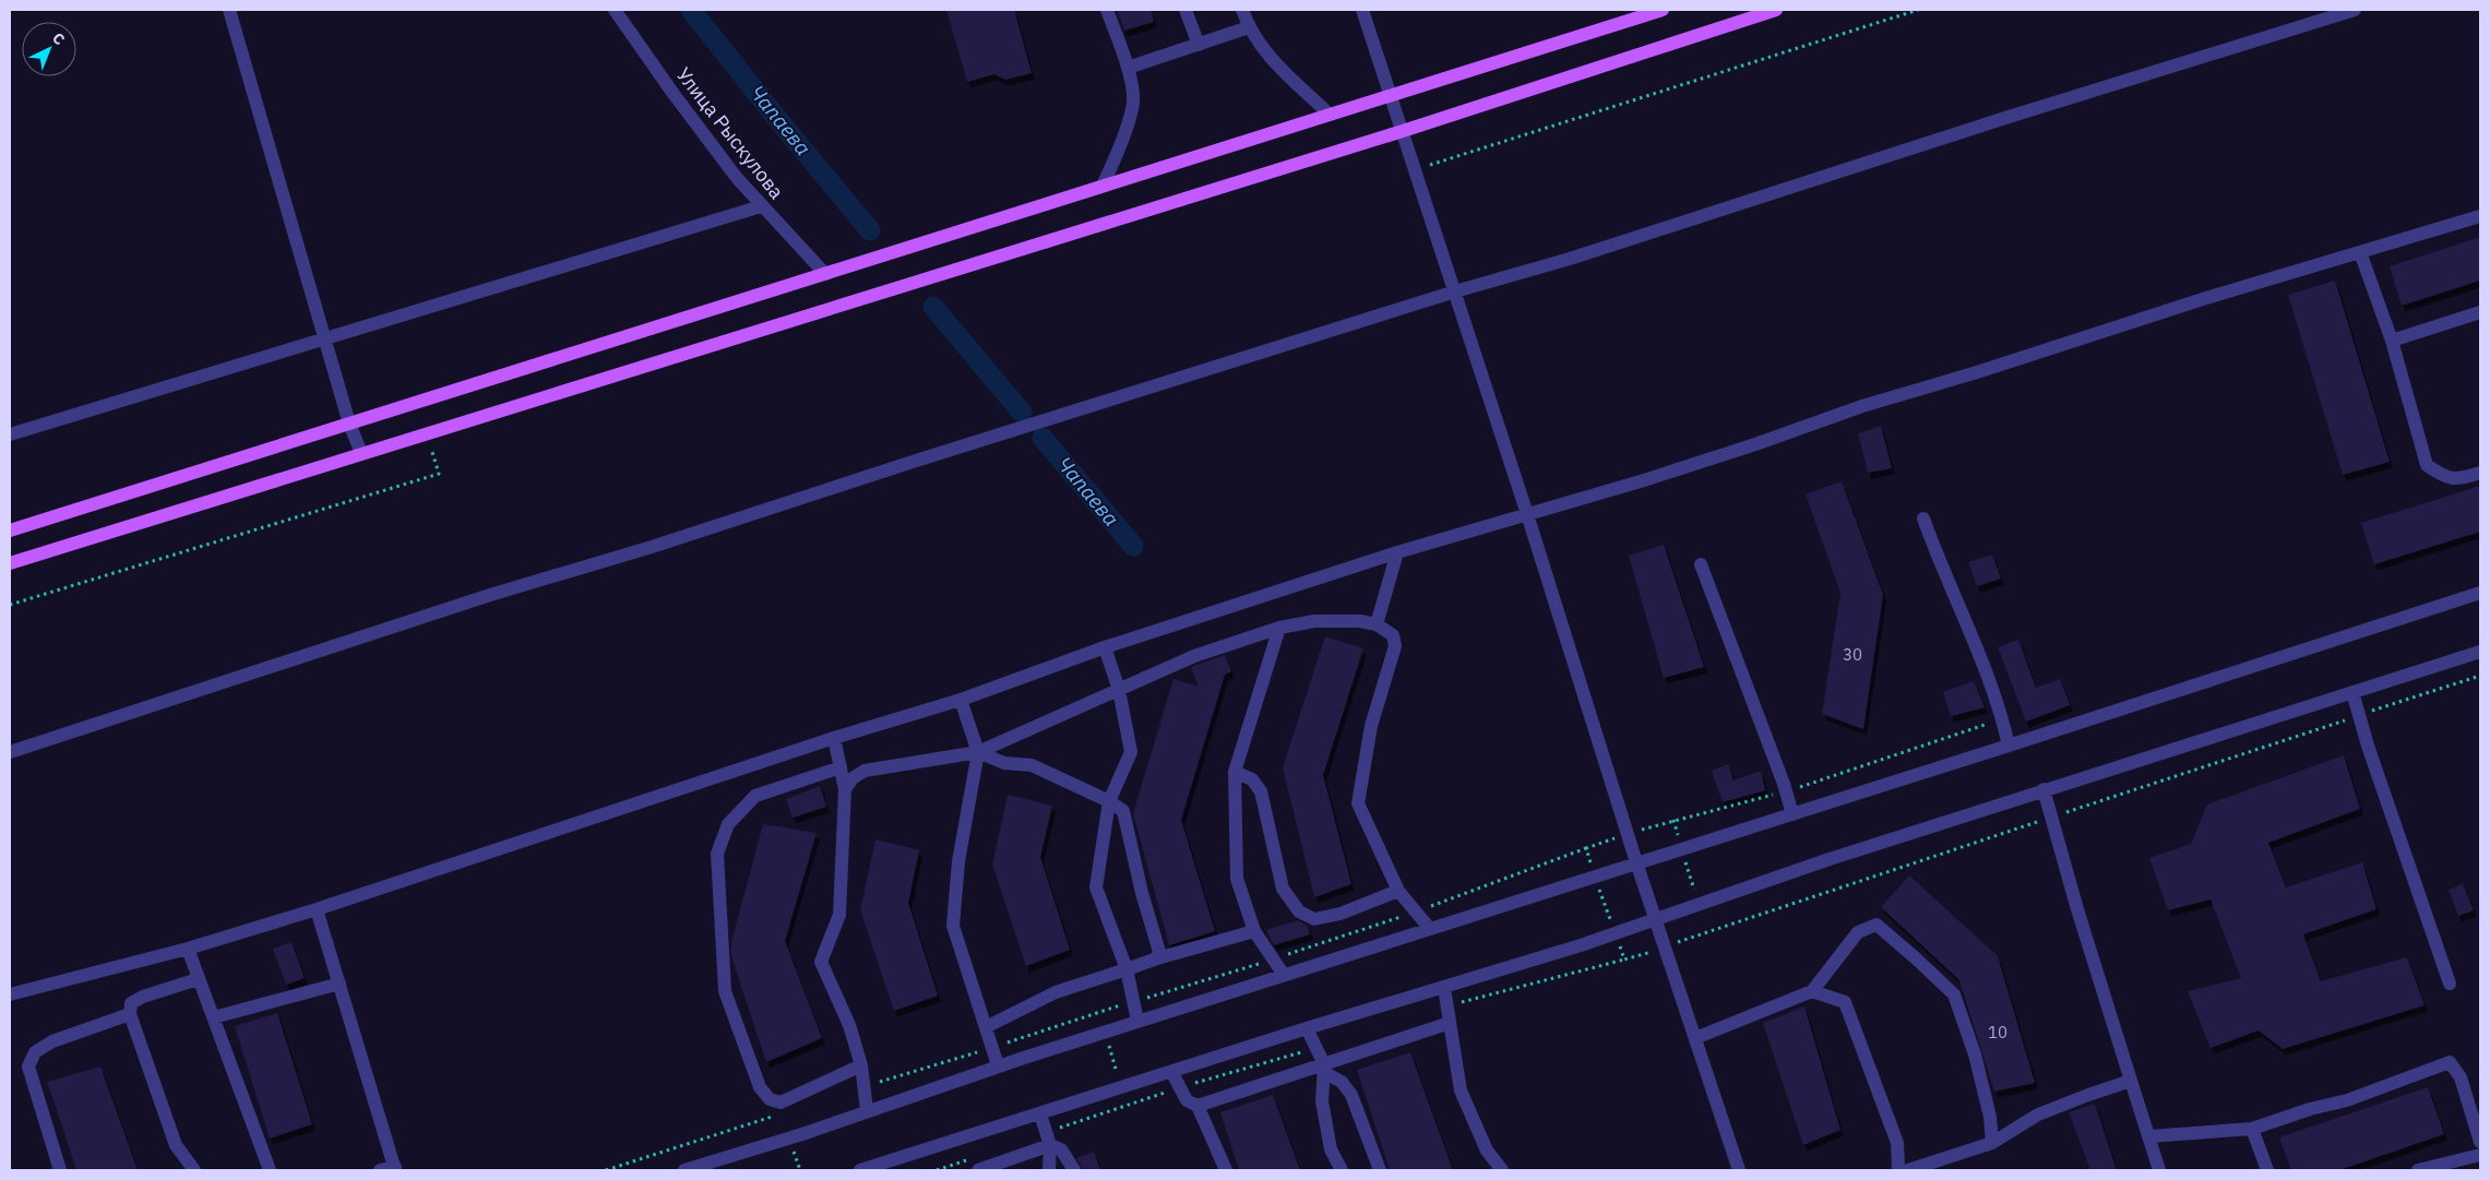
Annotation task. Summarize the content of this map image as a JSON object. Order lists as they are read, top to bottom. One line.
{"streets":{"street":["Улица Рыскулова"]},"water":["Чапаева"],"house_numbers":["30","10"],"north":"top right"}
